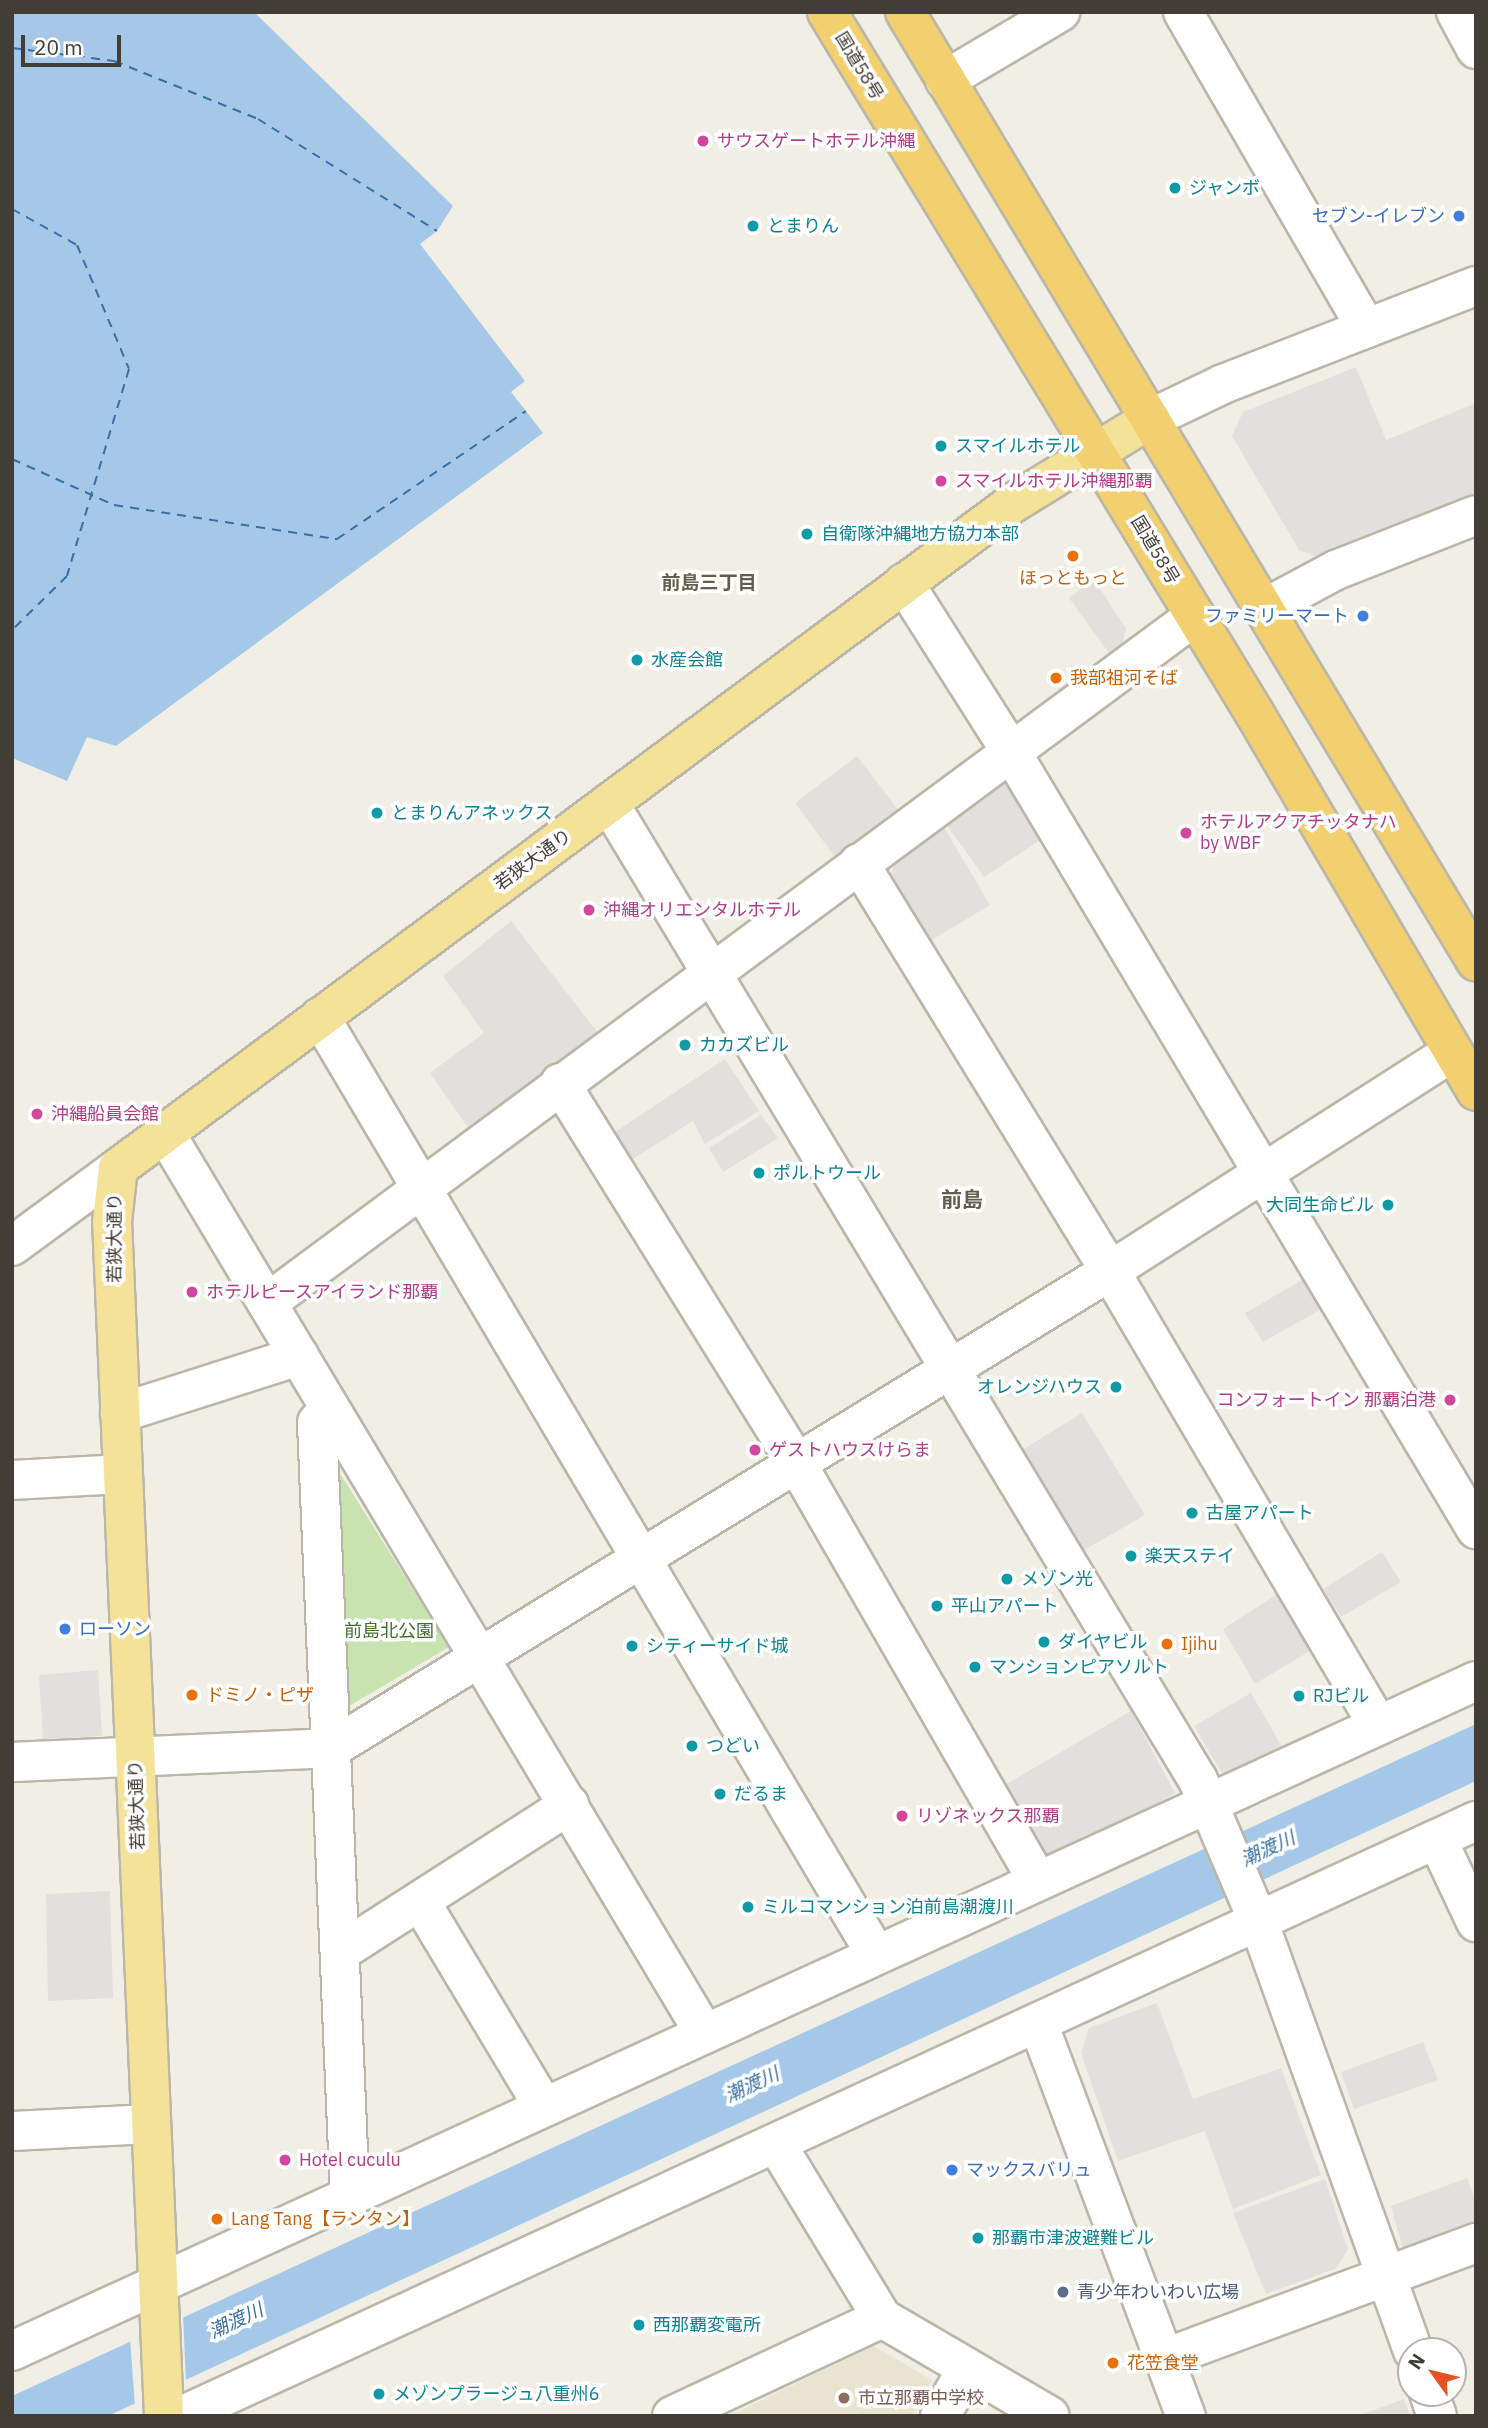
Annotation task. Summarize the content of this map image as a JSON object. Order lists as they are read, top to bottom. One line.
{"streets":{"highway":["国道58号"],"main road":["若狭大通り"]},"crossings":[["国道58号","若狭大通り"]],"districts":["前島三丁目","前島"],"water":["潮渡川"],"parks":["前島北公園"],"places":["サウスゲートホテル沖縄","ジャンボ","セブン-イレブン","とまりん","スマイルホテル","スマイルホテル沖縄那覇","自衛隊沖縄地方協力本部","ほっともっと","ファミリーマート","水産会館","我部祖河そば","とまりんアネックス","ホテルアクアチッタナハ by WBF","沖縄オリエンタルホテル","カカズビル","沖縄船員会館","ポルトウール","大同生命ビル","ホテルピースアイランド那覇","オレンジハウス","コンフォートイン 那覇泊港","ゲストハウスけらま","古屋アパート","楽天ステイ","メゾン光","平山アパート","ローソン","ダイヤビル","Ijihu","シティーサイド城","マンションピアソルト","ドミノ・ピザ","RJビル","つどい","だるま","リゾネックス那覇","ミルコマンション泊前島潮渡川","Hotel cuculu","マックスバリュ","Lang Tang【ランタン】","那覇市津波避難ビル","青少年わいわい広場","西那覇変電所","花笠食堂","メゾンプラージュ八重州6","市立那覇中学校"],"scale_bar":"20 m","north":"top left"}
